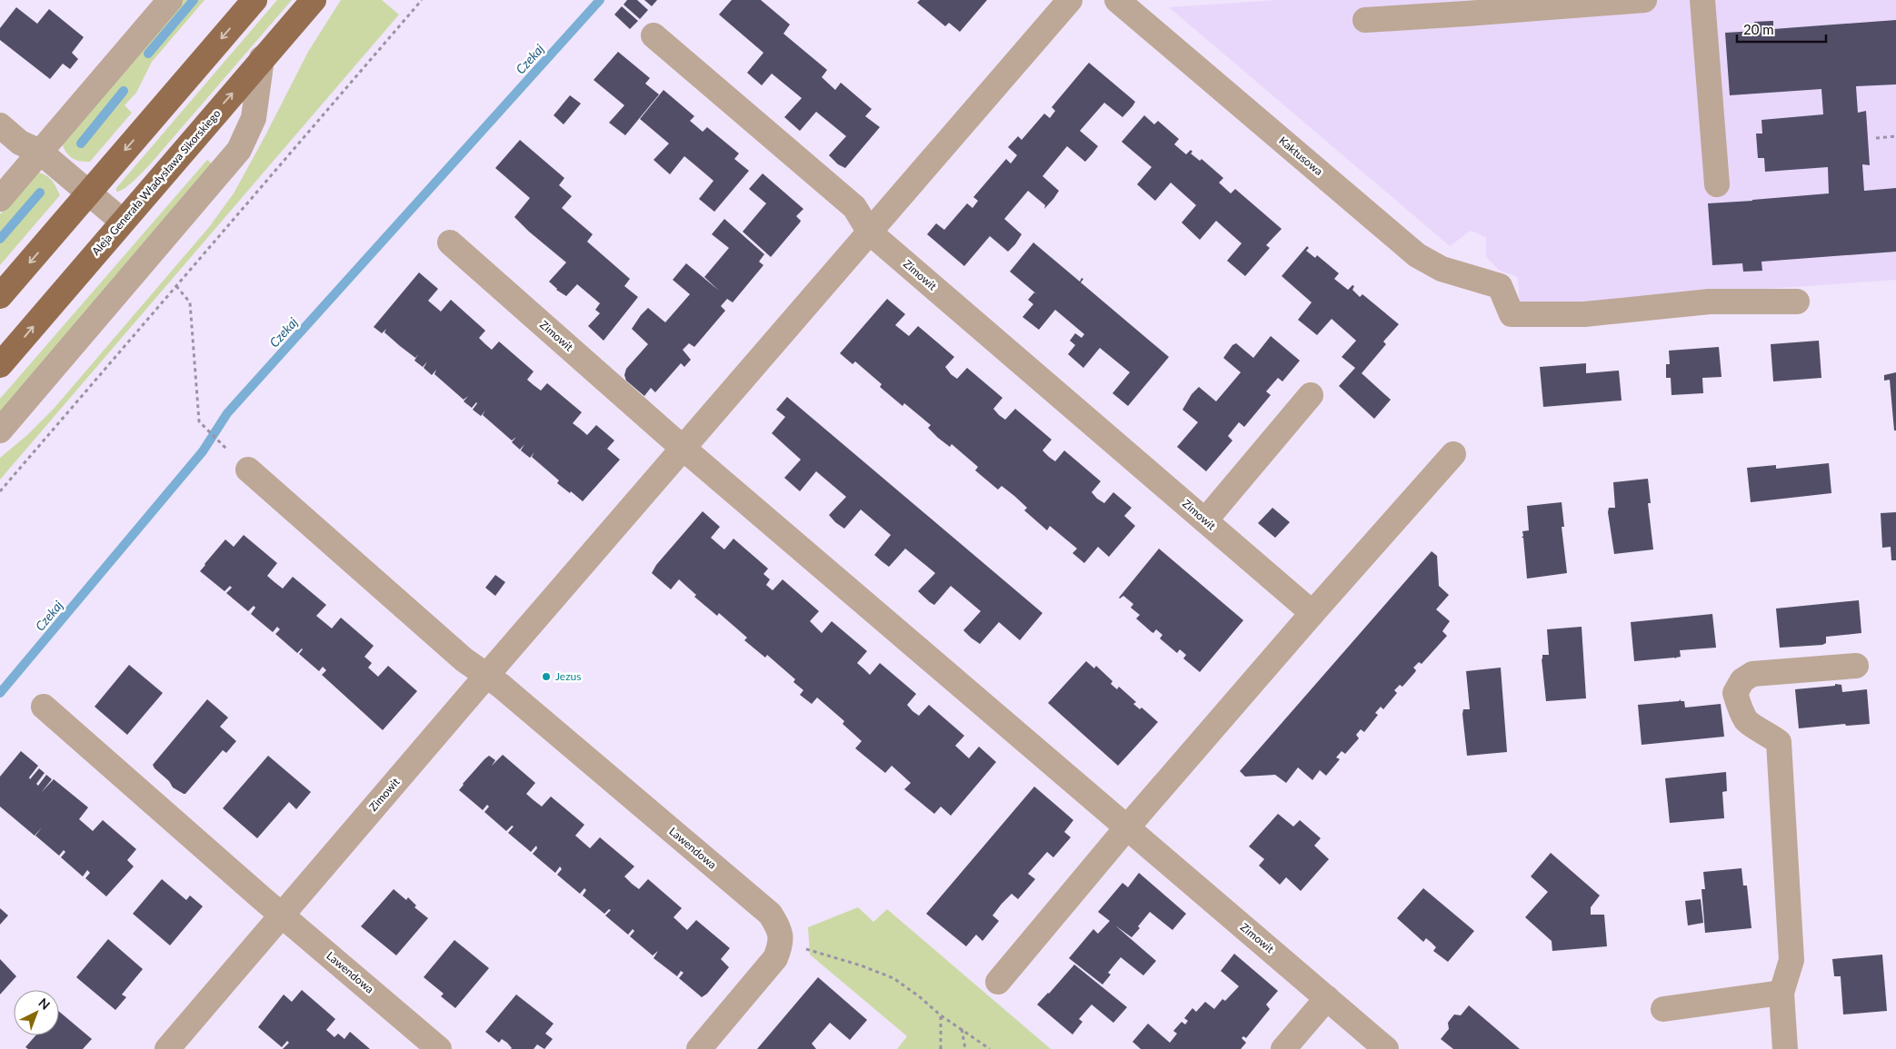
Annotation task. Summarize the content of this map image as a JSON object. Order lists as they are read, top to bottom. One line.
{"streets":{"main road":["Aleja Generała Władysława Sikorskiego"],"street":["Kaktusowa","Zimowit","Lawendowa"]},"crossings":[["Zimowit","Lawendowa"]],"water":["Czekaj"],"places":["Jezus"],"scale_bar":"20 m","north":"top right"}
